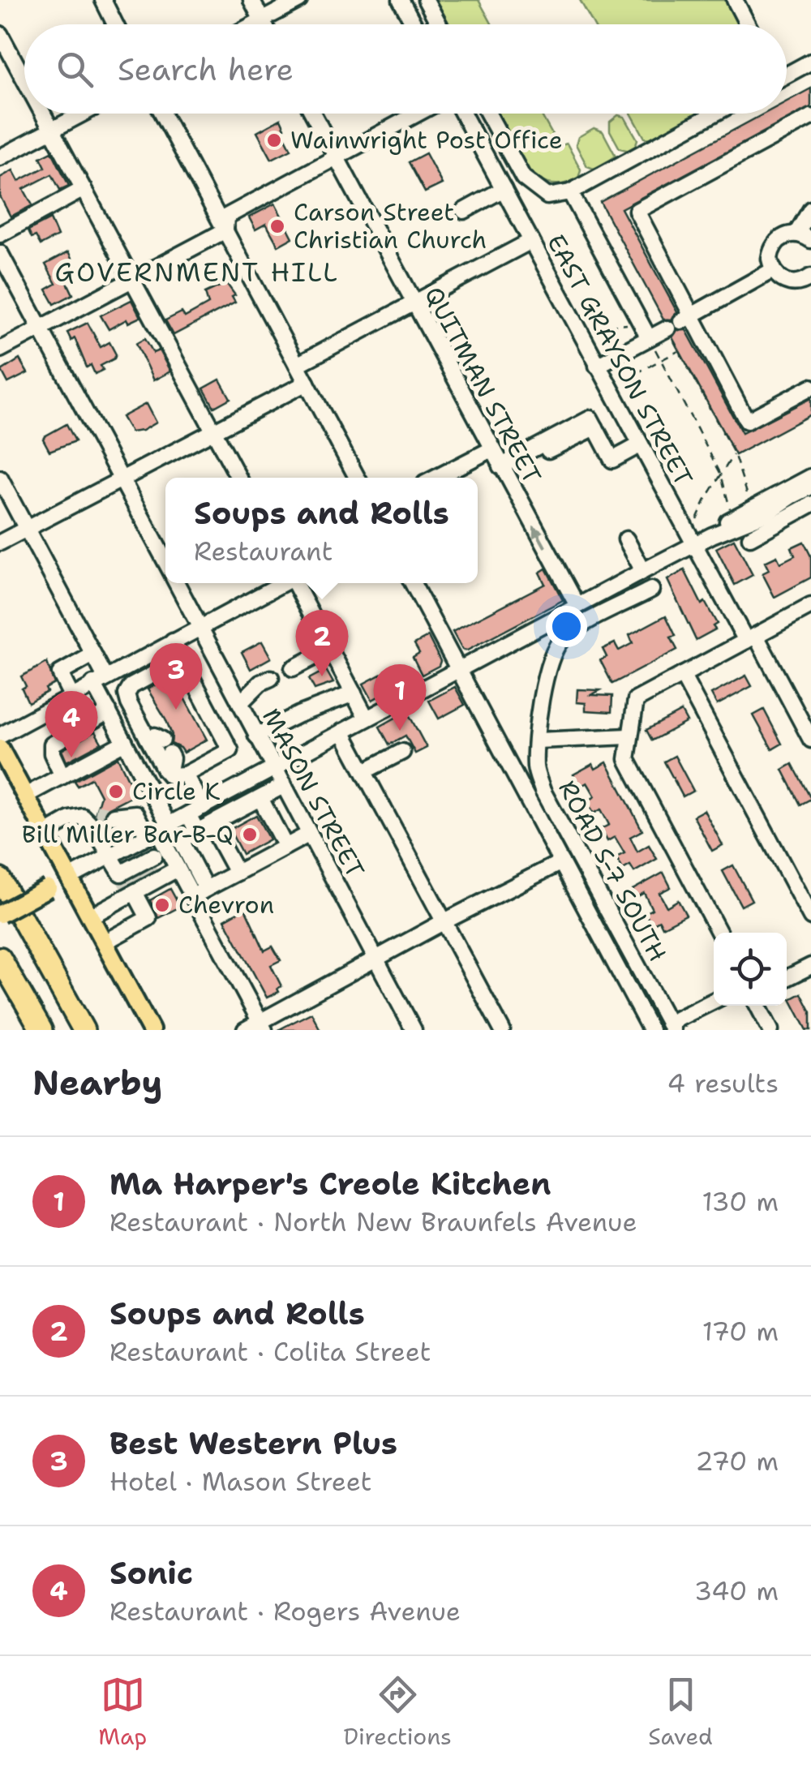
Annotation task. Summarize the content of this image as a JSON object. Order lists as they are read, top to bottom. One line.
{"streets":{"street":["EAST GRAYSON STREET","QUITMAN STREET","MASON STREET","ROAD S-7 SOUTH"]},"districts":["GOVERNMENT HILL"],"places":["Wainwright Post Office","Carson Street Christian Church","Circle K","Bill Miller Bar-B-Q","Chevron"],"page":{"search":"Search here","popup":["Soups and Rolls","Restaurant"],"pins":["2","3","1","4"],"heading":["Nearby","4 results"],"list":[{"mark":"1","name":"Ma Harper's Creole Kitchen","note":"Restaurant · North New Braunfels Avenue","value":"130 m"},{"mark":"2","name":"Soups and Rolls","note":"Restaurant · Colita Street","value":"170 m"},{"mark":"3","name":"Best Western Plus","note":"Hotel · Mason Street","value":"270 m"},{"mark":"4","name":"Sonic","note":"Restaurant · Rogers Avenue","value":"340 m"}],"nav":["Map","Directions","Saved"]}}
